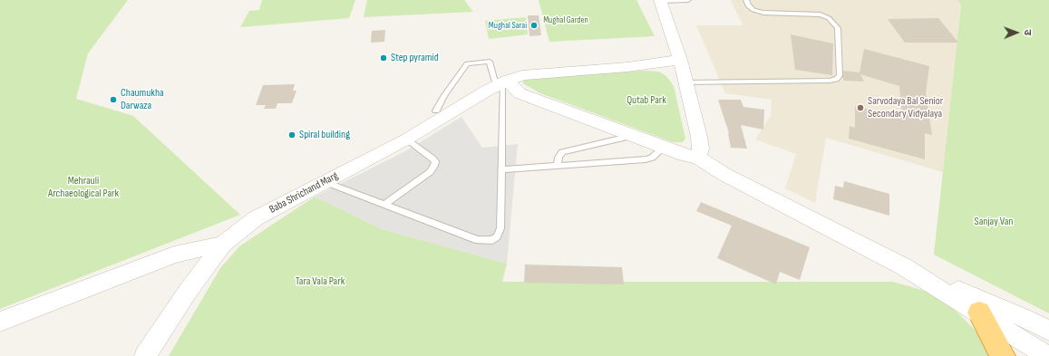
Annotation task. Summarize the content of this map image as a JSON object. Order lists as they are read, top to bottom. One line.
{"streets":{"street":["Baba Shrichand Marg"]},"parks":["Mughal Garden","Qutab Park","Mehrauli Archaeological Park","Sanjay Van","Tara Vala Park"],"places":["Mughal Sarai","Step pyramid","Chaumukha Darwaza","Sarvodaya Bal Senior Secondary Vidyalaya","Spiral building"],"north":"right"}
